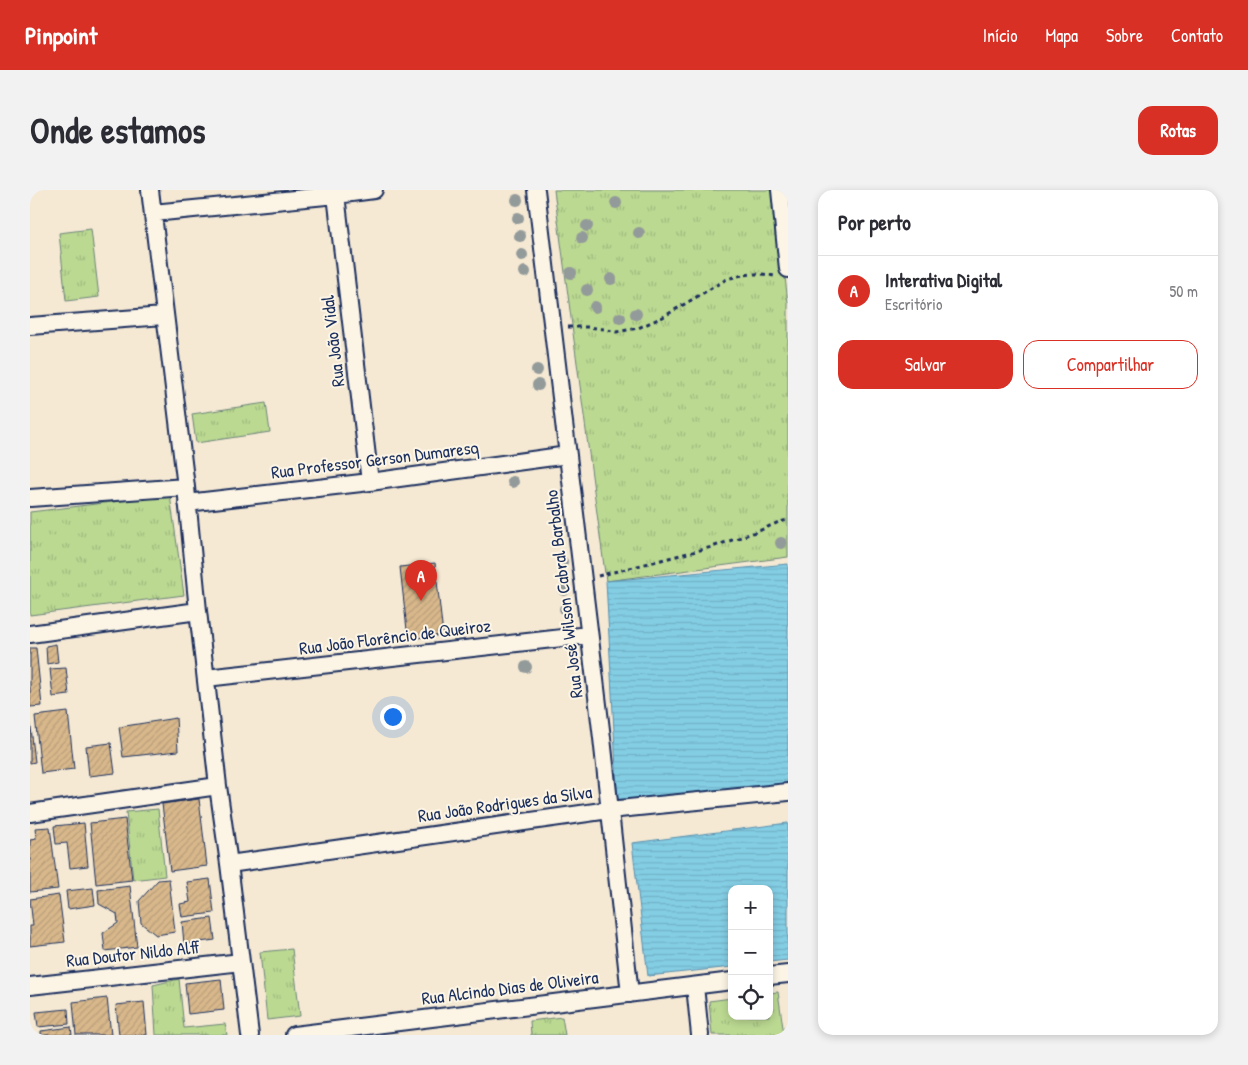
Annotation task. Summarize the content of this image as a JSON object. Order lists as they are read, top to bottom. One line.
{"streets":{"street":["Rua João Vidal","Rua Professor Gerson Dumaresq","Rua José Wilson Cabral Barbalho","Rua João Florêncio de Queiroz","Rua João Rodrigues da Silva","Rua Doutor Nildo Alff","Rua Alcindo Dias de Oliveira"]},"crossings":[["Rua João Vidal","Rua Professor Gerson Dumaresq"],["Rua Professor Gerson Dumaresq","Rua José Wilson Cabral Barbalho"],["Rua José Wilson Cabral Barbalho","Rua João Florêncio de Queiroz"],["Rua José Wilson Cabral Barbalho","Rua João Rodrigues da Silva"],["Rua José Wilson Cabral Barbalho","Rua Alcindo Dias de Oliveira"]],"page":{"header":"Pinpoint","nav":["Início","Mapa","Sobre","Contato"],"buttons":["Rotas",["Salvar","Compartilhar"]],"title":"Onde estamos","heading":"Por perto","list":[{"mark":"A","name":"Interativa Digital","note":"Escritório","value":"50 m"}],"pins":"A","map_buttons":["+","−"]}}
